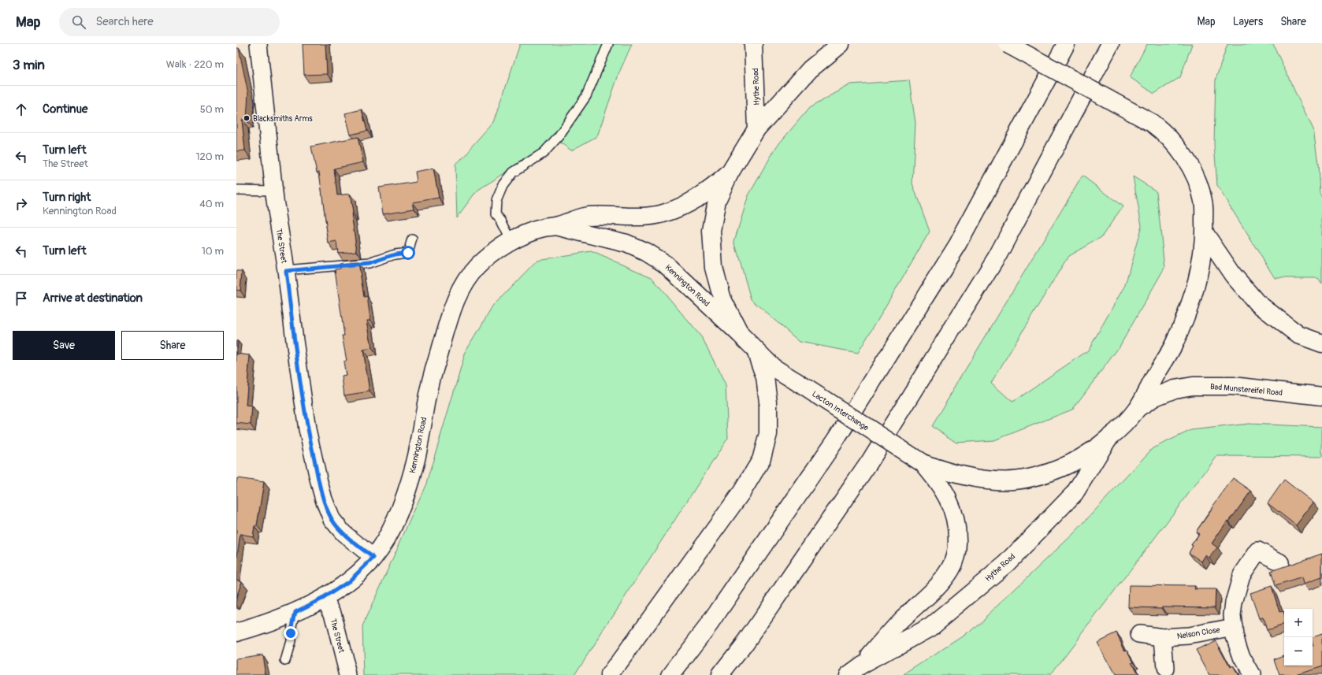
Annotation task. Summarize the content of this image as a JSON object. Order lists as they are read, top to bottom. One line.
{"streets":{"main road":["Hythe Road","Kennington Road","Bad Munstereifel Road","Lacton Interchange"],"street":["The Street","Nelson Close"]},"crossings":[["Hythe Road","Lacton Interchange"],["The Street","Kennington Road"],["Kennington Road","Lacton Interchange"]],"places":["Blacksmiths Arms"],"page":{"header":"Map","search":"Search here","nav":["Map","Layers","Share"],"heading":["3 min","Walk · 220 m"],"list":[["Continue","50 m"],["Turn left","The Street","120 m"],["Turn right","Kennington Road","40 m"],["Turn left","10 m"],"Arrive at destination"],"buttons":["Save","Share"],"map_buttons":["+","−"]}}
